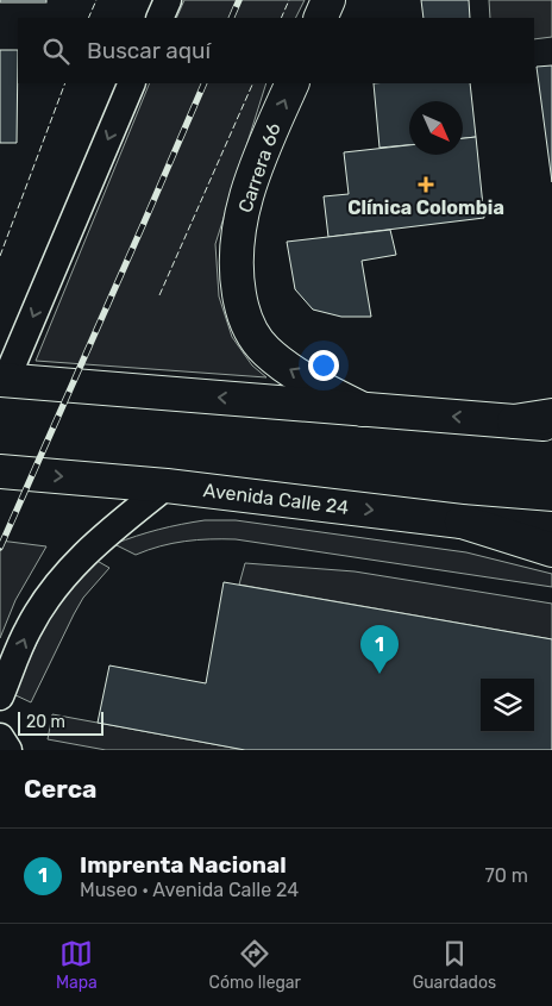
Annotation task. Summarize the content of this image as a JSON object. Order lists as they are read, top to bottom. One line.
{"streets":{"main road":["Carrera 66","Avenida Calle 24"]},"one_way":["Carrera 66"],"places":{"health":["Clínica Colombia"]},"scale_bar":"20 m","north":"bottom right","page":{"search":"Buscar aquí","pins":"1","scale":"20 m","heading":"Cerca","list":[{"mark":"1","name":"Imprenta Nacional","note":"Museo · Avenida Calle 24","value":"70 m"}],"nav":["Mapa","Cómo llegar","Guardados"]}}
